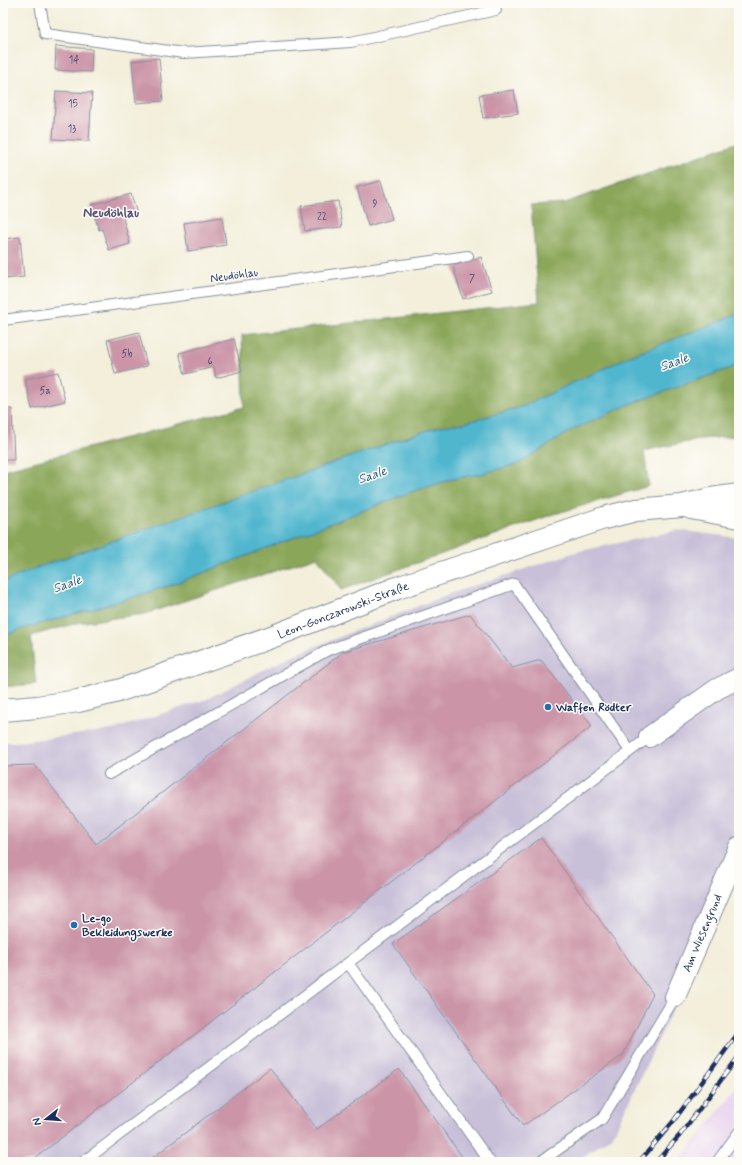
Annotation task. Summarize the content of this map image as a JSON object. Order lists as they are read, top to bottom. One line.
{"streets":{"street":["Leon-Gonczarowski-Straße","Am Wiesengrund"],"lane":["Neudöhlau"]},"districts":["Neudöhlau"],"water":["Saale"],"places":["Waffen Rödter","Le-go Bekleidungswerke"],"house_numbers":["14","15","13","9","22","7","5b","6","5a"],"north":"left"}
